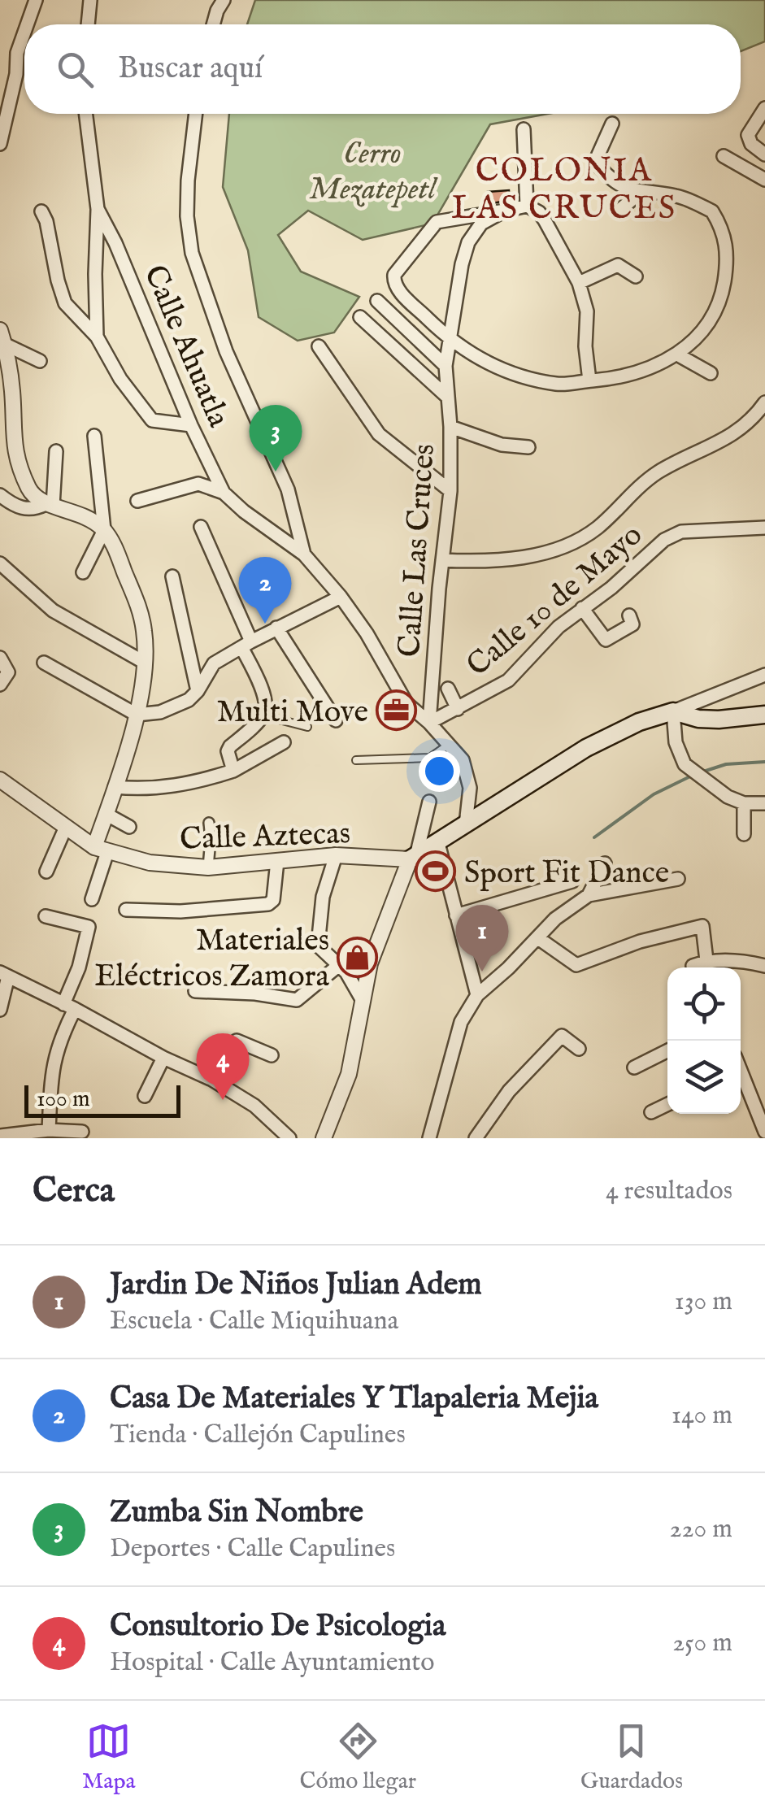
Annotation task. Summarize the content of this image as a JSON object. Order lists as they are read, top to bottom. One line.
{"streets":{"street":["Calle Ahuatla","Calle Las Cruces","Calle 10 de Mayo","Calle Aztecas"]},"crossings":[["Calle Ahuatla","Calle Las Cruces"],["Calle Ahuatla","Calle 10 de Mayo"],["Calle Las Cruces","Calle 10 de Mayo"]],"districts":["COLONIA LAS CRUCES"],"parks":["Cerro Mezatepetl"],"places":{"office":["Multi Move"],"sports":["Sport Fit Dance"],"shop":["Materiales Eléctricos Zamora"]},"scale_bar":"100 m","page":{"search":"Buscar aquí","pins":["3","2","1","4"],"scale":"100 m","heading":["Cerca","4 resultados"],"list":[{"mark":"1","name":"Jardin De Niños Julian Adem","note":"Escuela · Calle Miquihuana","value":"130 m"},{"mark":"2","name":"Casa De Materiales Y Tlapaleria Mejia","note":"Tienda · Callejón Capulines","value":"140 m"},{"mark":"3","name":"Zumba Sin Nombre","note":"Deportes · Calle Capulines","value":"220 m"},{"mark":"4","name":"Consultorio De Psicologia","note":"Hospital · Calle Ayuntamiento","value":"250 m"}],"nav":["Mapa","Cómo llegar","Guardados"]}}
